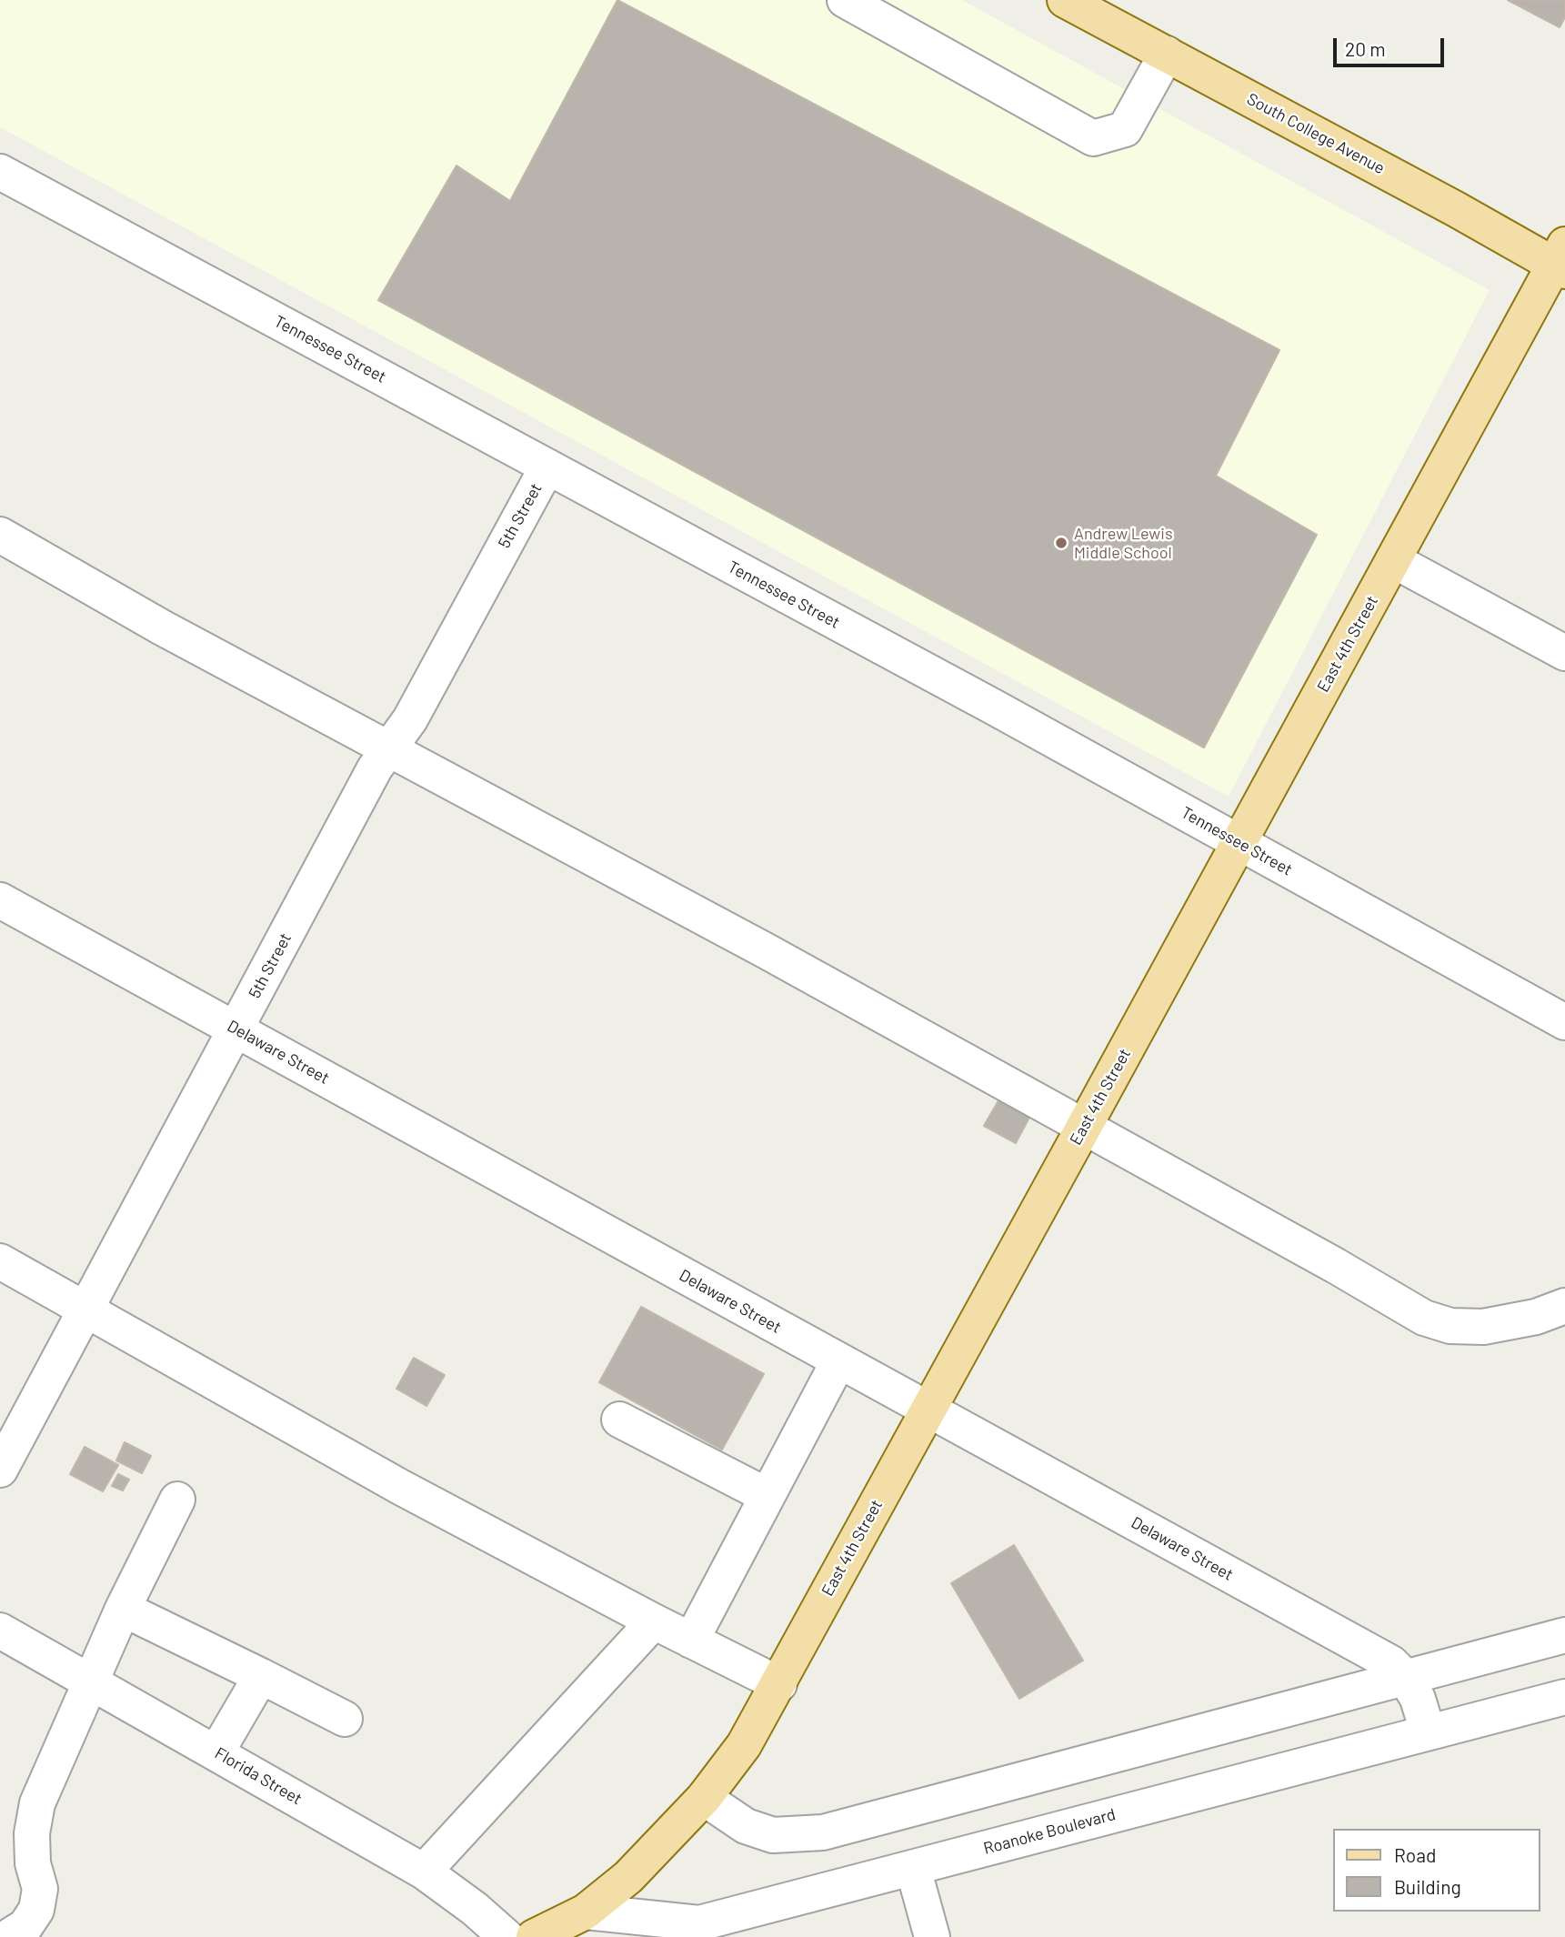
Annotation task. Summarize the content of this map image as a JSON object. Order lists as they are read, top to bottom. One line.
{"streets":{"main road":["South College Avenue","East 4th Street"],"street":["Tennessee Street","5th Street","Delaware Street","Florida Street","Roanoke Boulevard"]},"crossings":[["South College Avenue","East 4th Street"],["Tennessee Street","5th Street"],["Tennessee Street","East 4th Street"],["5th Street","Delaware Street"],["East 4th Street","Delaware Street"],["East 4th Street","Roanoke Boulevard"],["Delaware Street","Roanoke Boulevard"]],"places":["Andrew Lewis Middle School"],"legend":["Road","Building"],"scale_bar":"20 m"}
